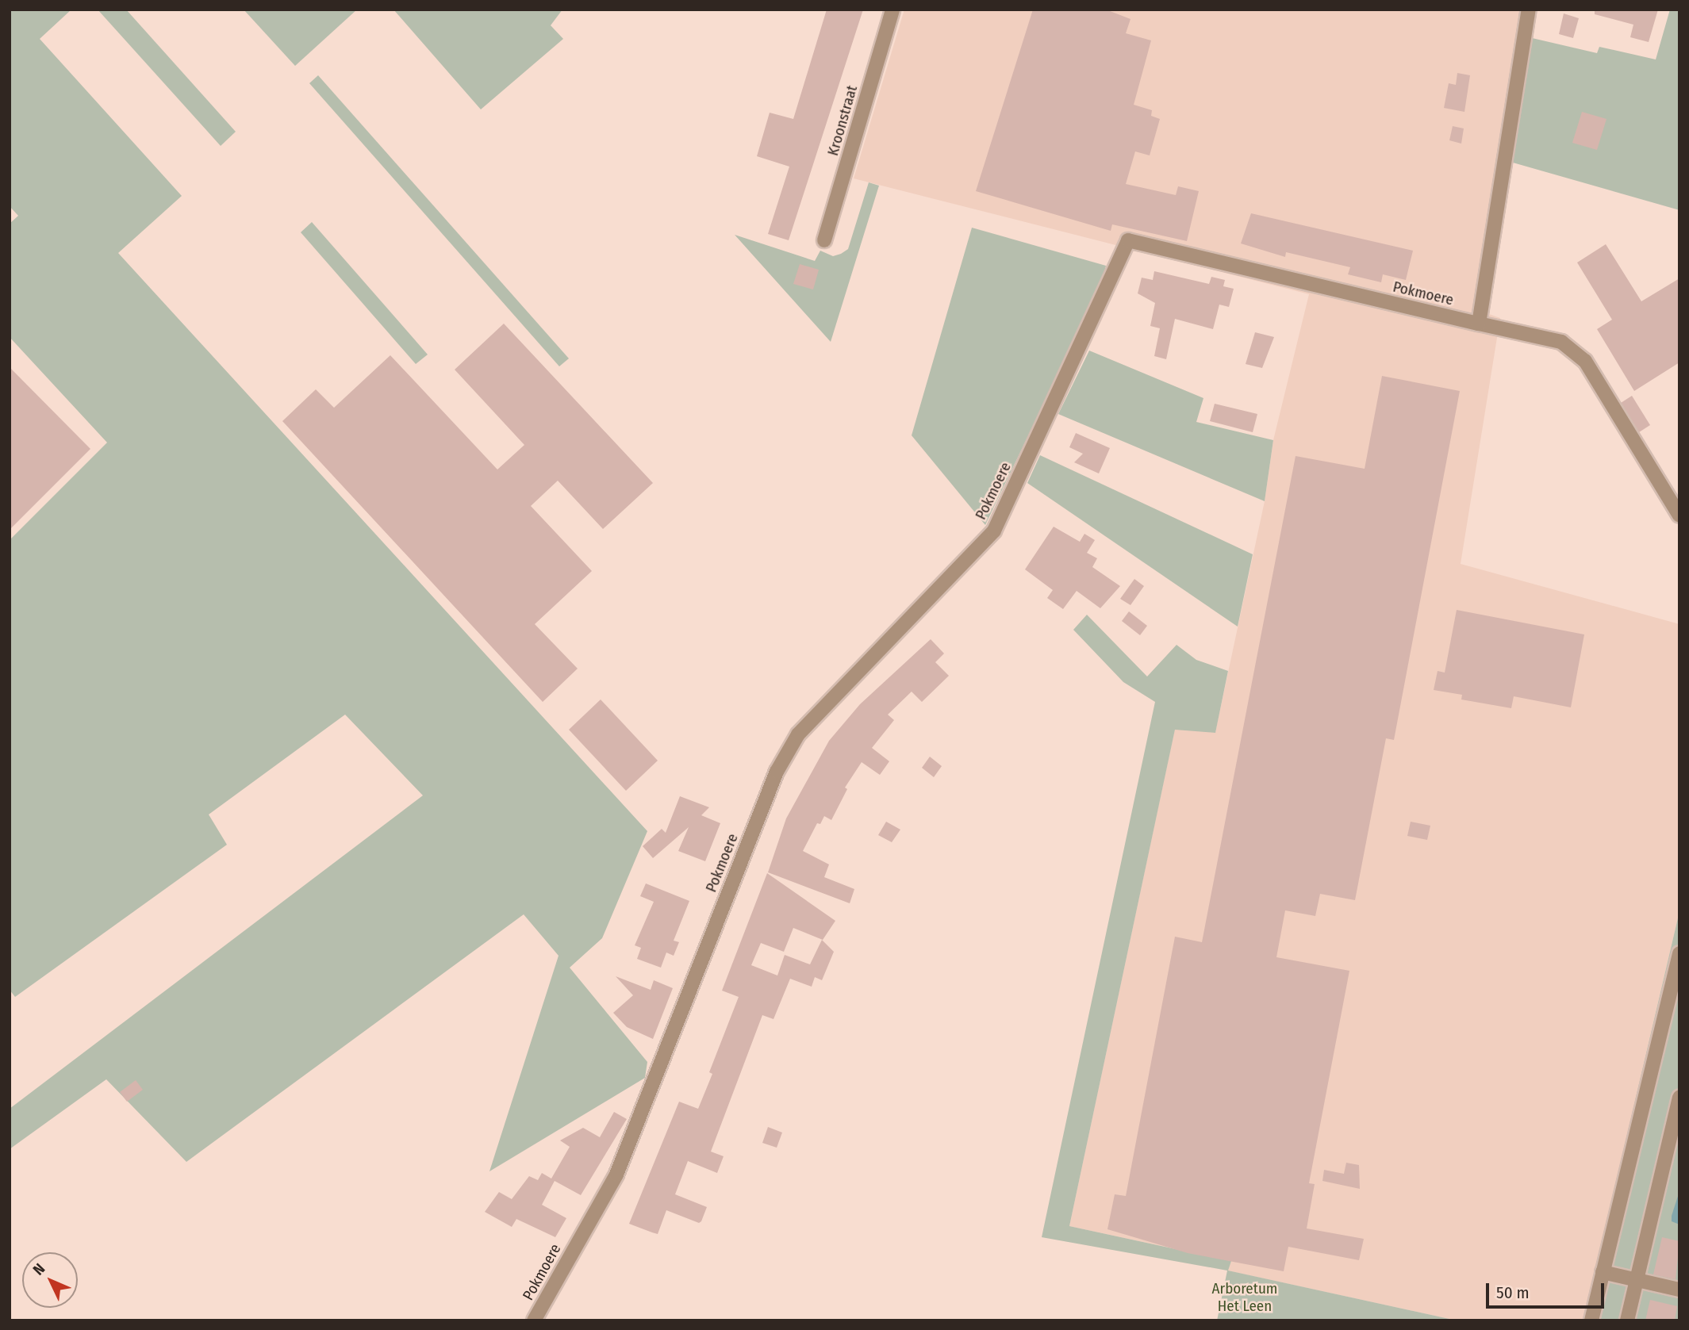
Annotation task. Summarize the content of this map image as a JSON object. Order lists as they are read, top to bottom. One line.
{"streets":{"street":["Kroonstraat","Pokmoere"]},"parks":["Arboretum Het Leen"],"scale_bar":"50 m","north":"top left"}
